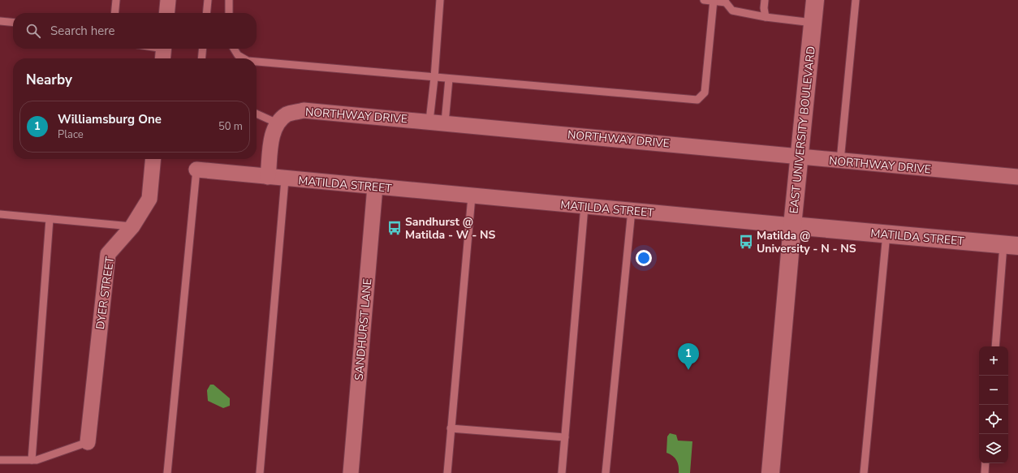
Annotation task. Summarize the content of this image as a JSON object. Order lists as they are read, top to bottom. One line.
{"streets":{"street":["NORTHWAY DRIVE","EAST UNIVERSITY BOULEVARD","MATILDA STREET","DYER STREET","SANDHURST LANE"]},"crossings":[["NORTHWAY DRIVE","EAST UNIVERSITY BOULEVARD"],["NORTHWAY DRIVE","MATILDA STREET"],["EAST UNIVERSITY BOULEVARD","MATILDA STREET"],["MATILDA STREET","SANDHURST LANE"]],"places":{"bus stop":["Sandhurst @ Matilda - W - NS","Matilda @ University - N - NS"]},"page":{"search":"Search here","heading":"Nearby","list":[{"mark":"1","name":"Williamsburg One","note":"Place","value":"50 m"}],"pins":"1","map_buttons":["+","−"]}}
